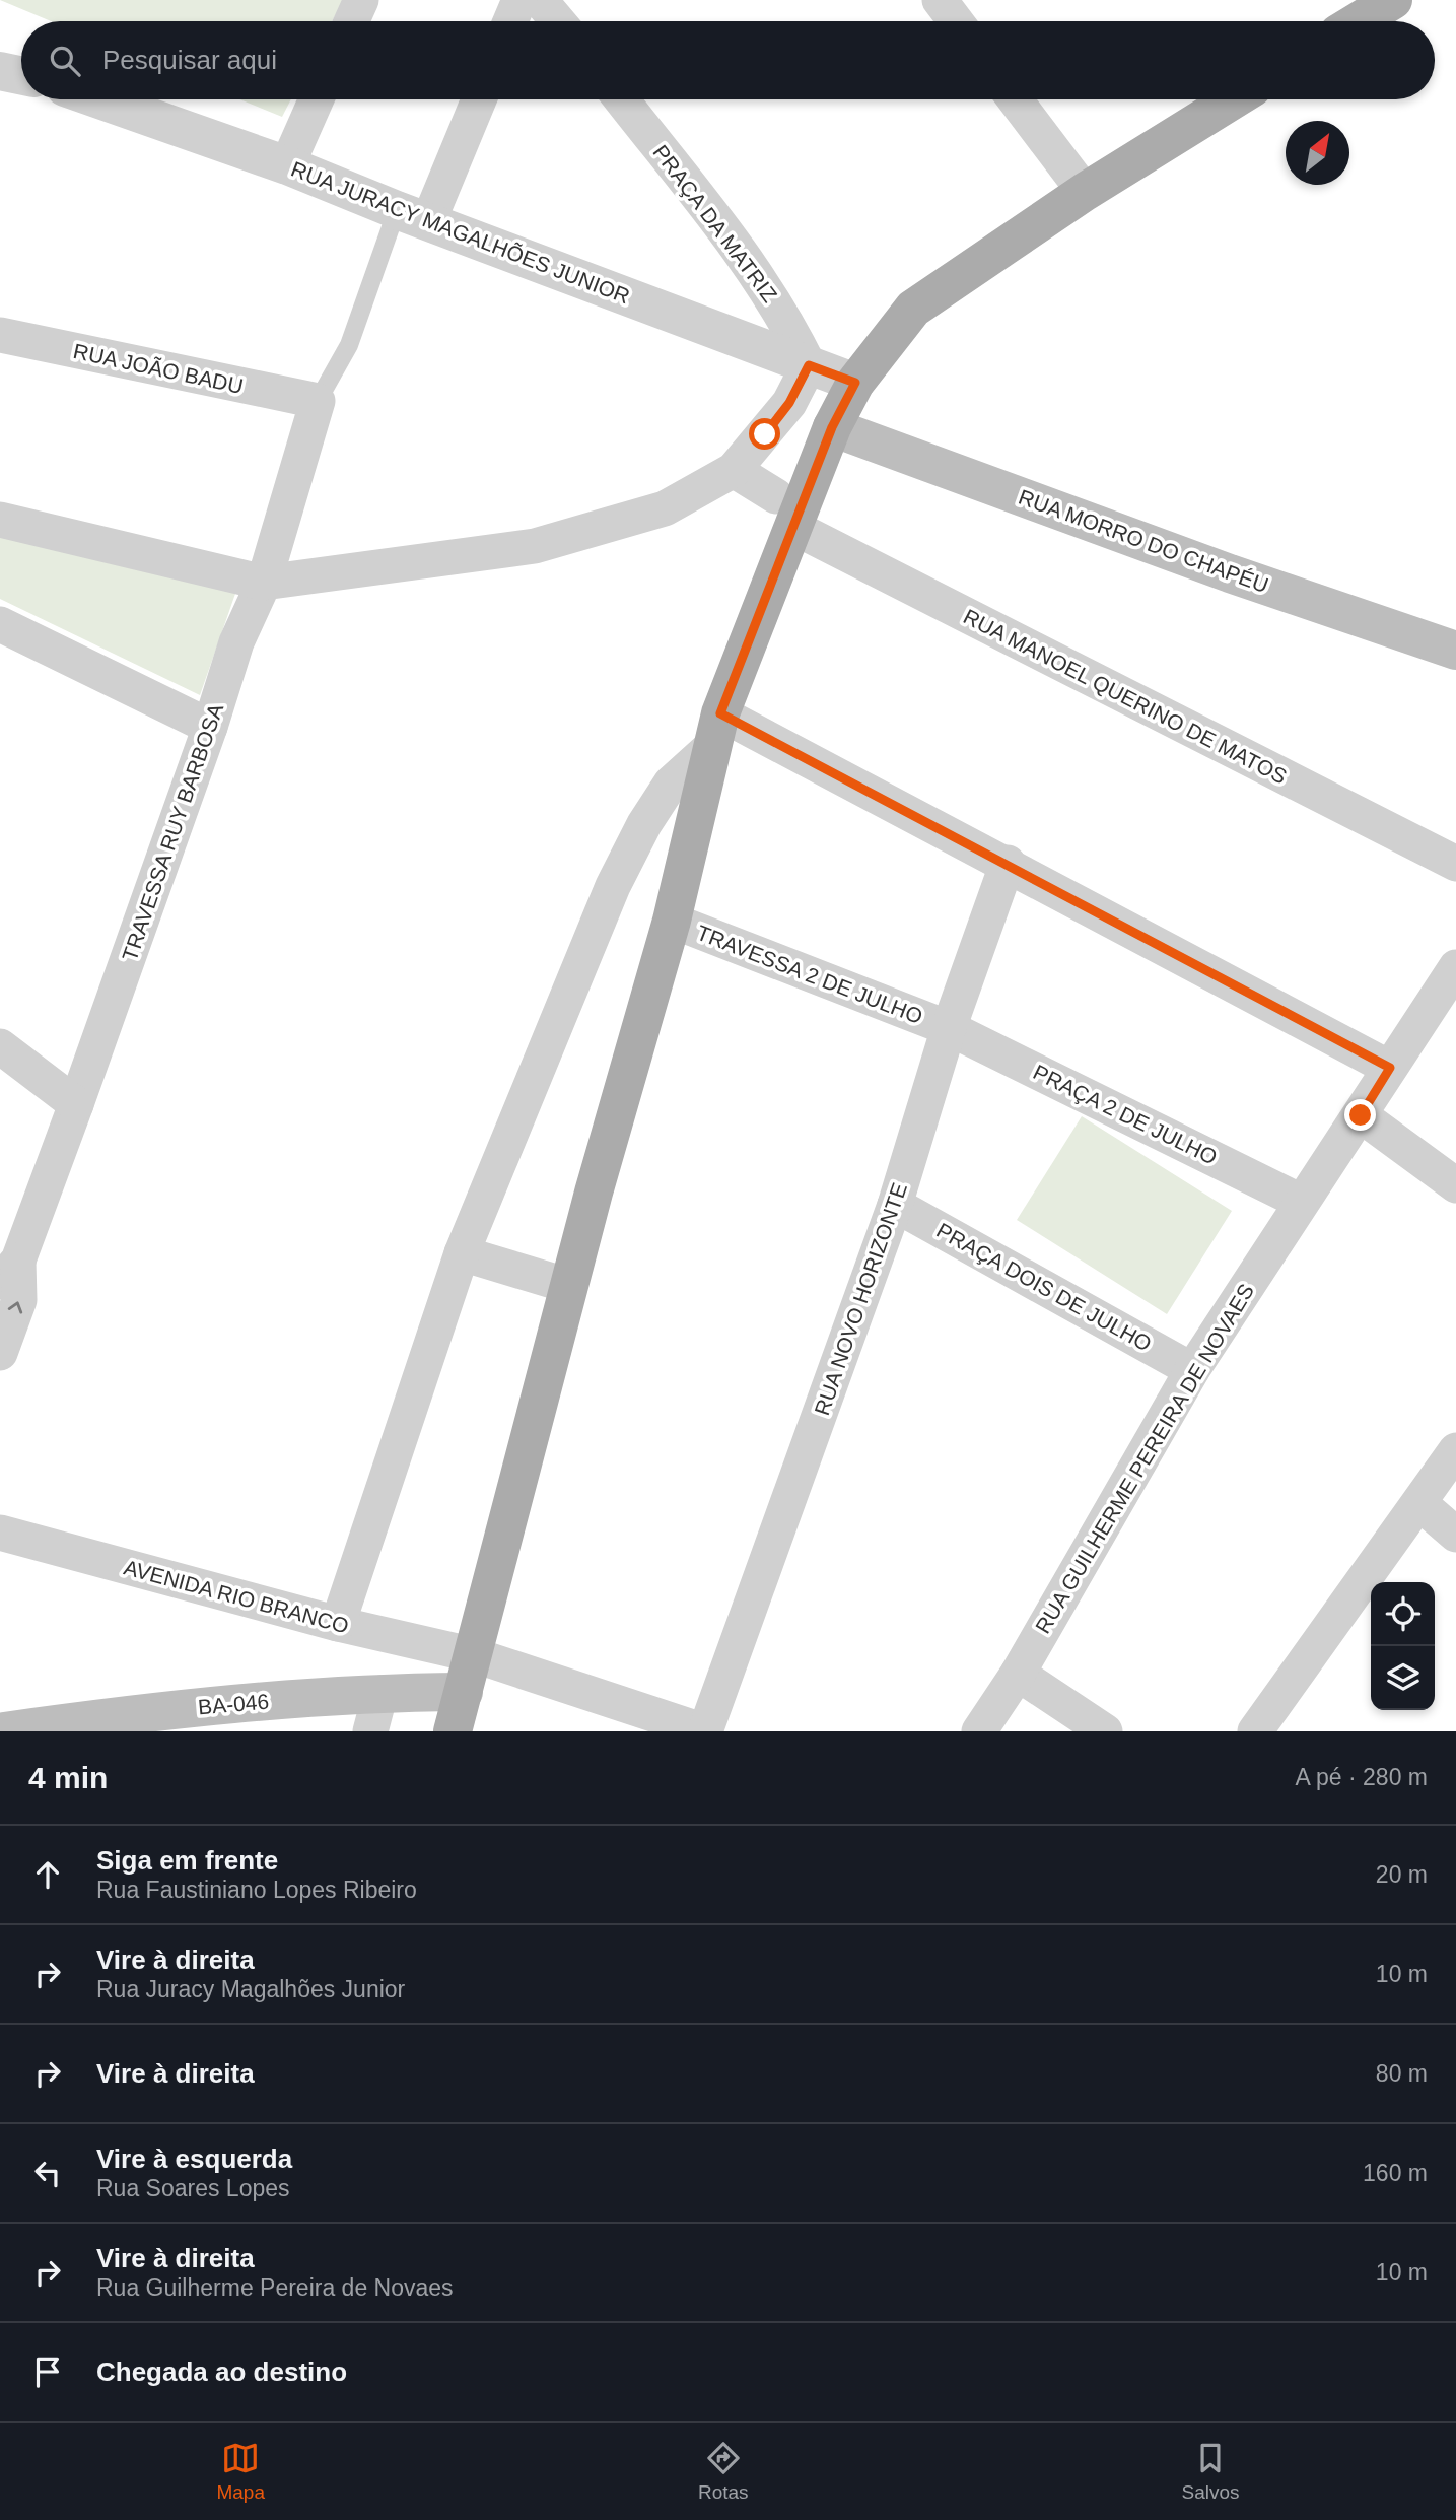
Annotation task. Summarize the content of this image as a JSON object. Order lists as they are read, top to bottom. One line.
{"streets":{"main road":["RUA MORRO DO CHAPÉU","BA-046"],"street":["PRAÇA DA MATRIZ","RUA JURACY MAGALHÕES JUNIOR","RUA JOÃO BADU","RUA MANOEL QUERINO DE MATOS","TRAVESSA RUY BARBOSA","TRAVESSA 2 DE JULHO","PRAÇA 2 DE JULHO","PRAÇA DOIS DE JULHO","RUA NOVO HORIZONTE","RUA GUILHERME PEREIRA DE NOVAES","AVENIDA RIO BRANCO"]},"crossings":[["PRAÇA DA MATRIZ","RUA JURACY MAGALHÕES JUNIOR"],["RUA JOÃO BADU","TRAVESSA RUY BARBOSA"],["TRAVESSA 2 DE JULHO","PRAÇA 2 DE JULHO"],["TRAVESSA 2 DE JULHO","RUA NOVO HORIZONTE"],["PRAÇA 2 DE JULHO","RUA NOVO HORIZONTE"],["PRAÇA 2 DE JULHO","RUA GUILHERME PEREIRA DE NOVAES"],["PRAÇA DOIS DE JULHO","RUA NOVO HORIZONTE"],["PRAÇA DOIS DE JULHO","RUA GUILHERME PEREIRA DE NOVAES"],["RUA NOVO HORIZONTE","AVENIDA RIO BRANCO"]],"north":"top right","page":{"search":"Pesquisar aqui","heading":["4 min","A pé · 280 m"],"list":[["Siga em frente","Rua Faustiniano Lopes Ribeiro","20 m"],["Vire à direita","Rua Juracy Magalhões Junior","10 m"],["Vire à direita","80 m"],["Vire à esquerda","Rua Soares Lopes","160 m"],["Vire à direita","Rua Guilherme Pereira de Novaes","10 m"],"Chegada ao destino"],"nav":["Mapa","Rotas","Salvos"]}}
